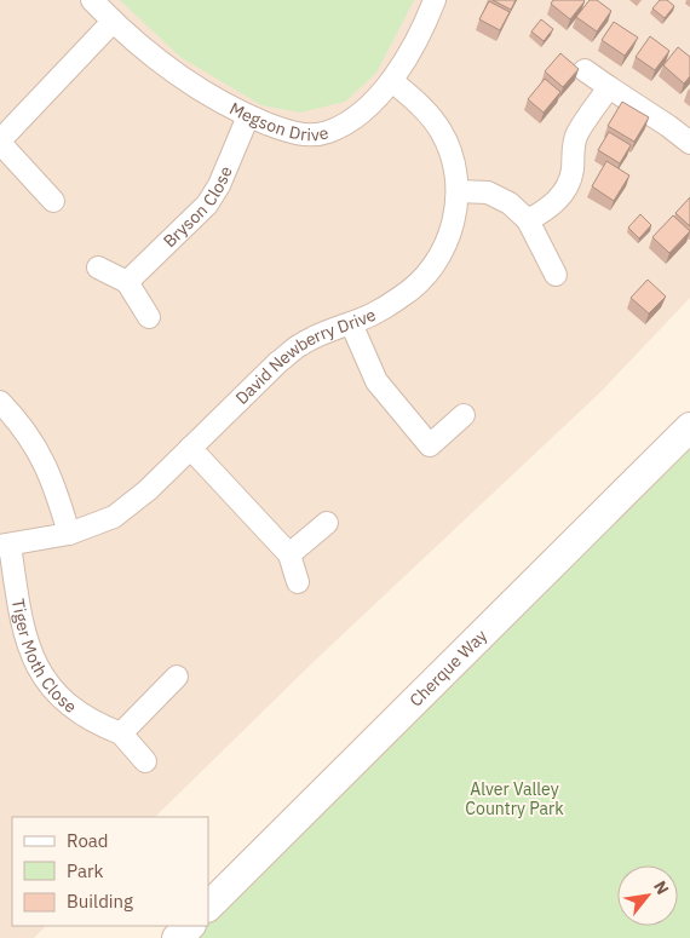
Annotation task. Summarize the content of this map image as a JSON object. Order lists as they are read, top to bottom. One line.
{"streets":{"street":["Megson Drive","Bryson Close","David Newberry Drive","Tiger Moth Close","Cherque Way"]},"crossings":[["Megson Drive","Bryson Close"],["Megson Drive","David Newberry Drive"],["David Newberry Drive","Tiger Moth Close"]],"parks":["Alver Valley Country Park"],"legend":["Road","Park","Building"],"north":"top right"}
